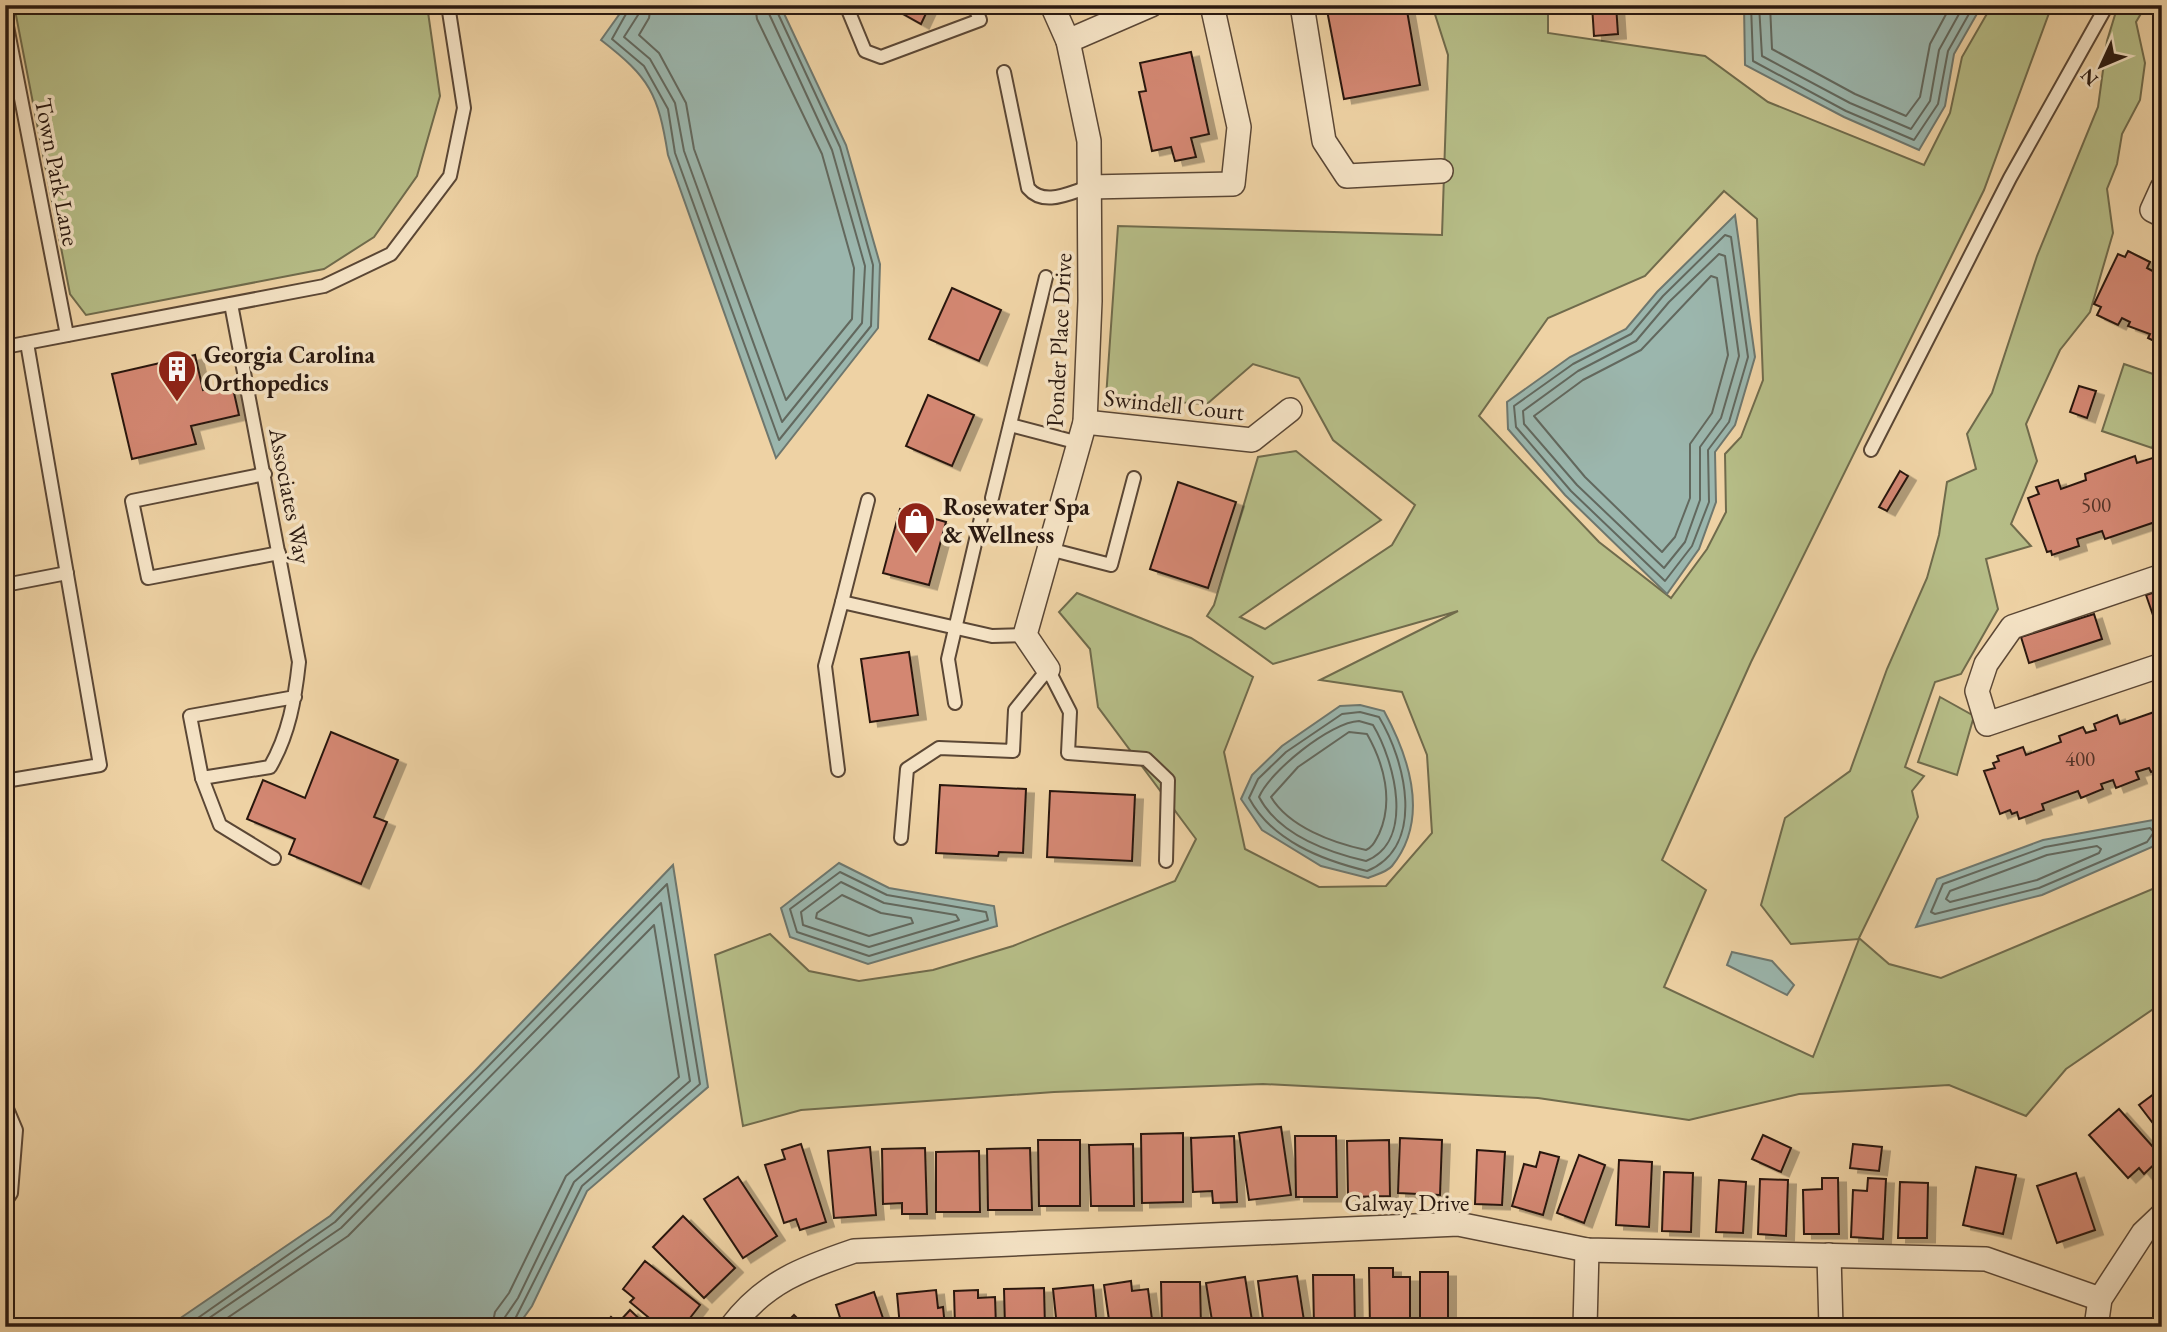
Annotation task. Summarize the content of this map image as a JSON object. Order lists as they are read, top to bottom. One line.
{"streets":{"street":["Ponder Place Drive","Swindell Court","Galway Drive"],"lane":["Town Park Lane","Associates Way"]},"crossings":[["Ponder Place Drive","Swindell Court"]],"places":{"building":["Georgia Carolina Orthopedics"],"shop":["Rosewater Spa & Wellness"]},"house_numbers":["500","400"],"north":"bottom left"}
